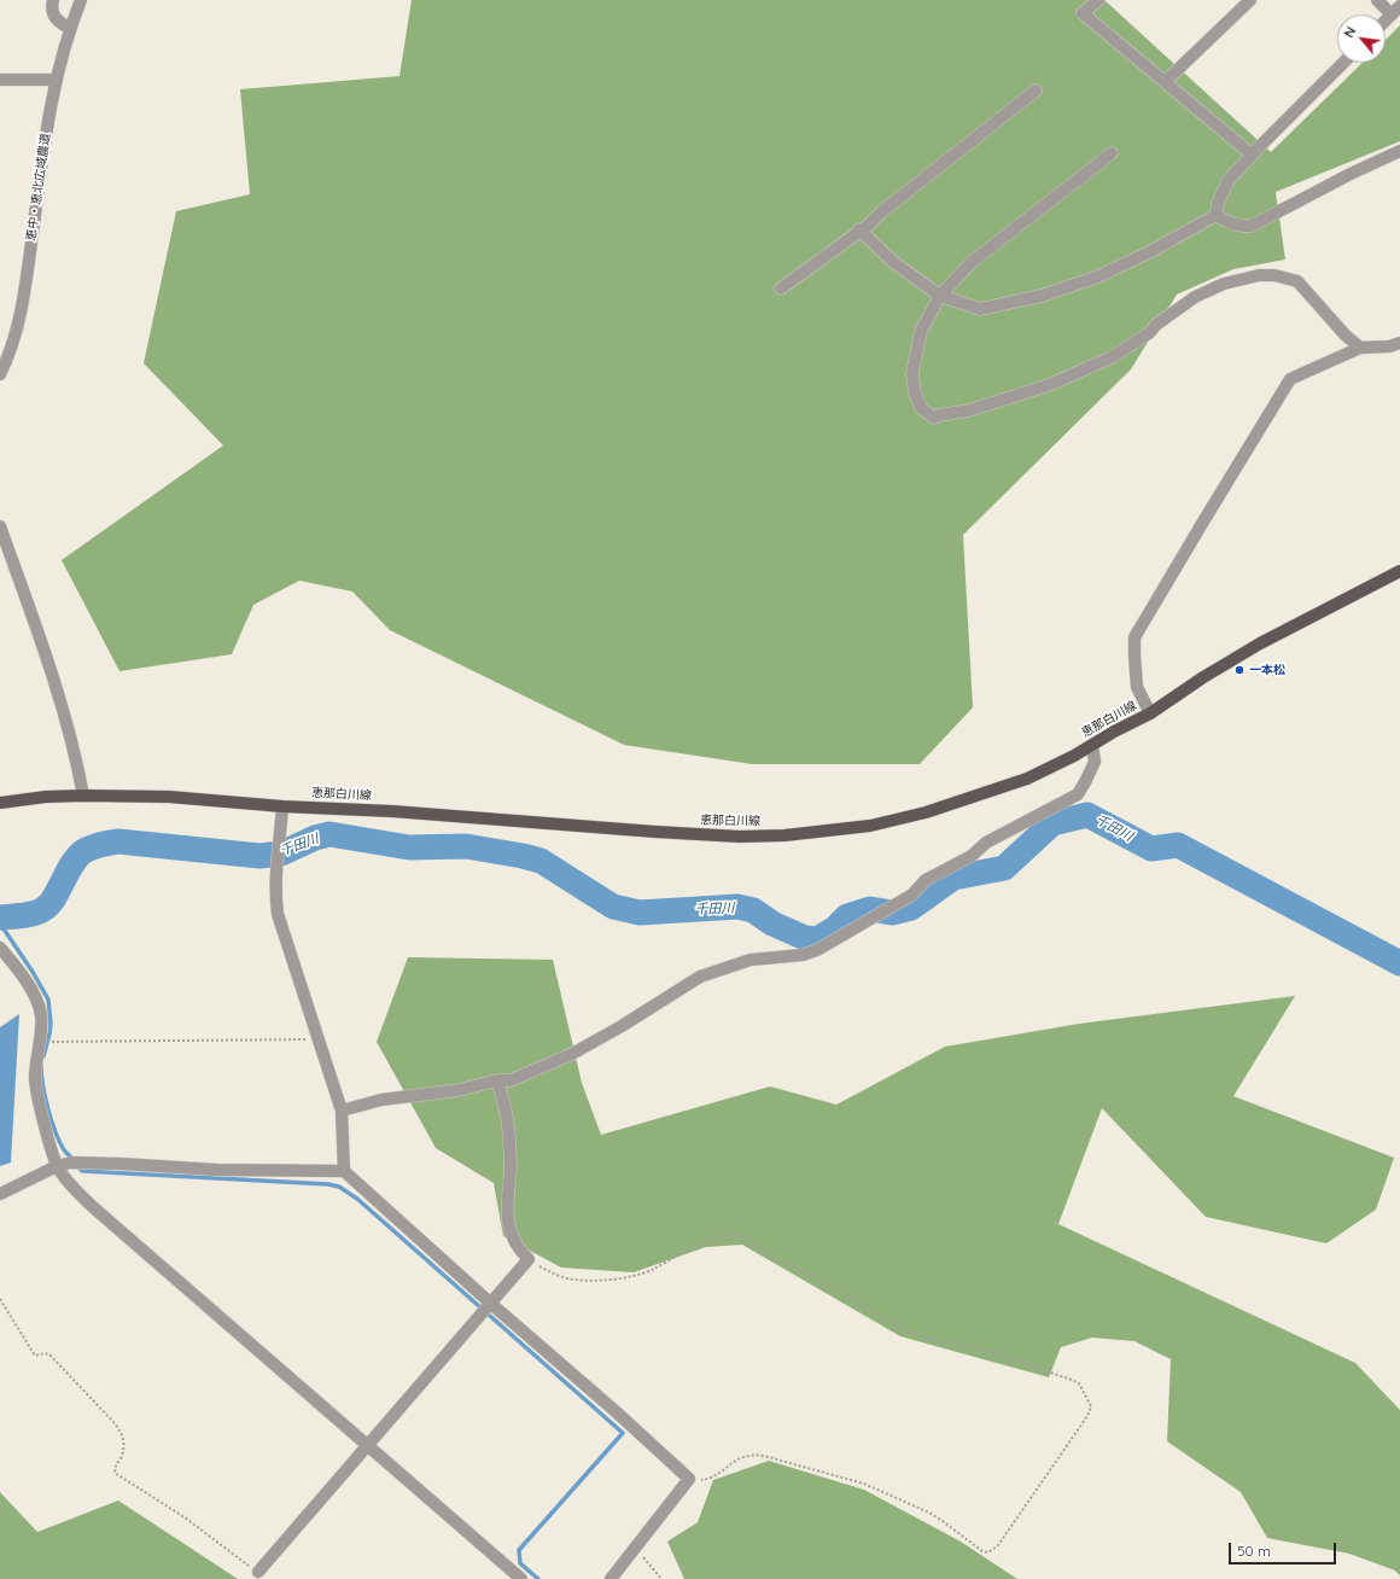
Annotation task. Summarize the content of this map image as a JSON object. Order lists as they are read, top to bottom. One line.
{"streets":{"main road":["恵那白川線"],"street":["恵中・恵北広域農道"]},"water":["千田川"],"places":["一本松"],"scale_bar":"50 m","north":"top left"}
